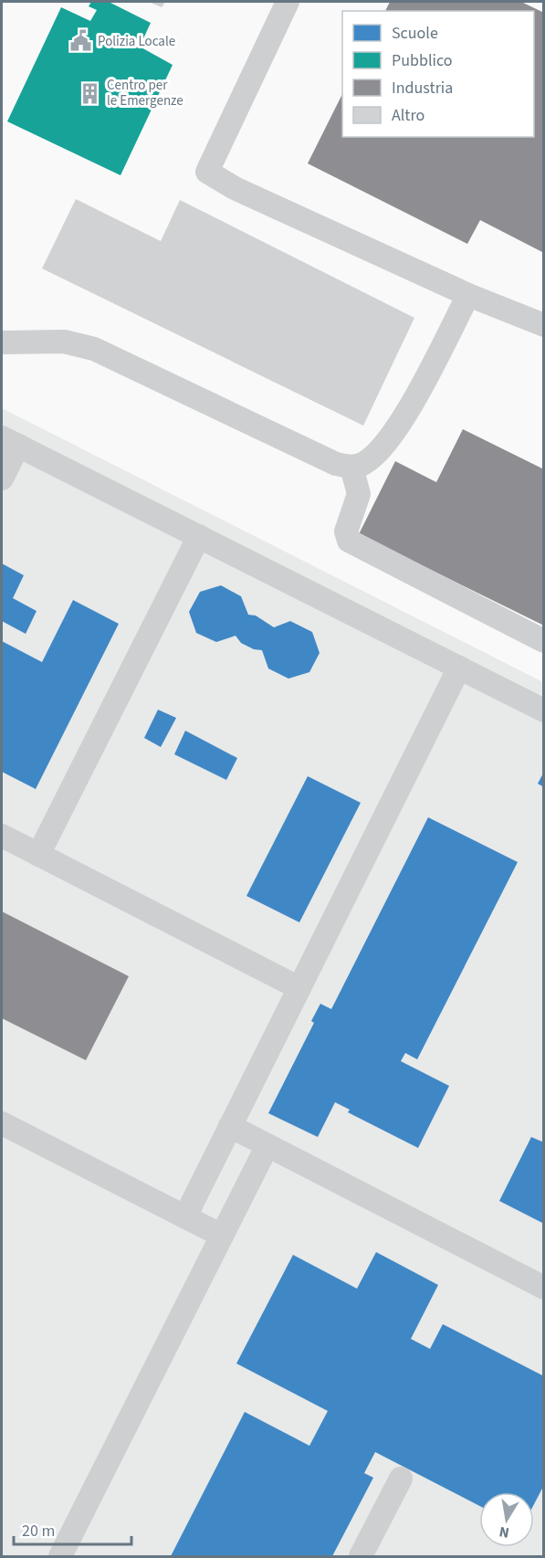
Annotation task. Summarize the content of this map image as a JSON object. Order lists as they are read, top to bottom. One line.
{"places":{"public building":["Polizia Locale"],"building":["Centro per le Emergenze"]},"legend":["Scuole","Pubblico","Industria","Altro"],"scale_bar":"20 m","north":"bottom"}
